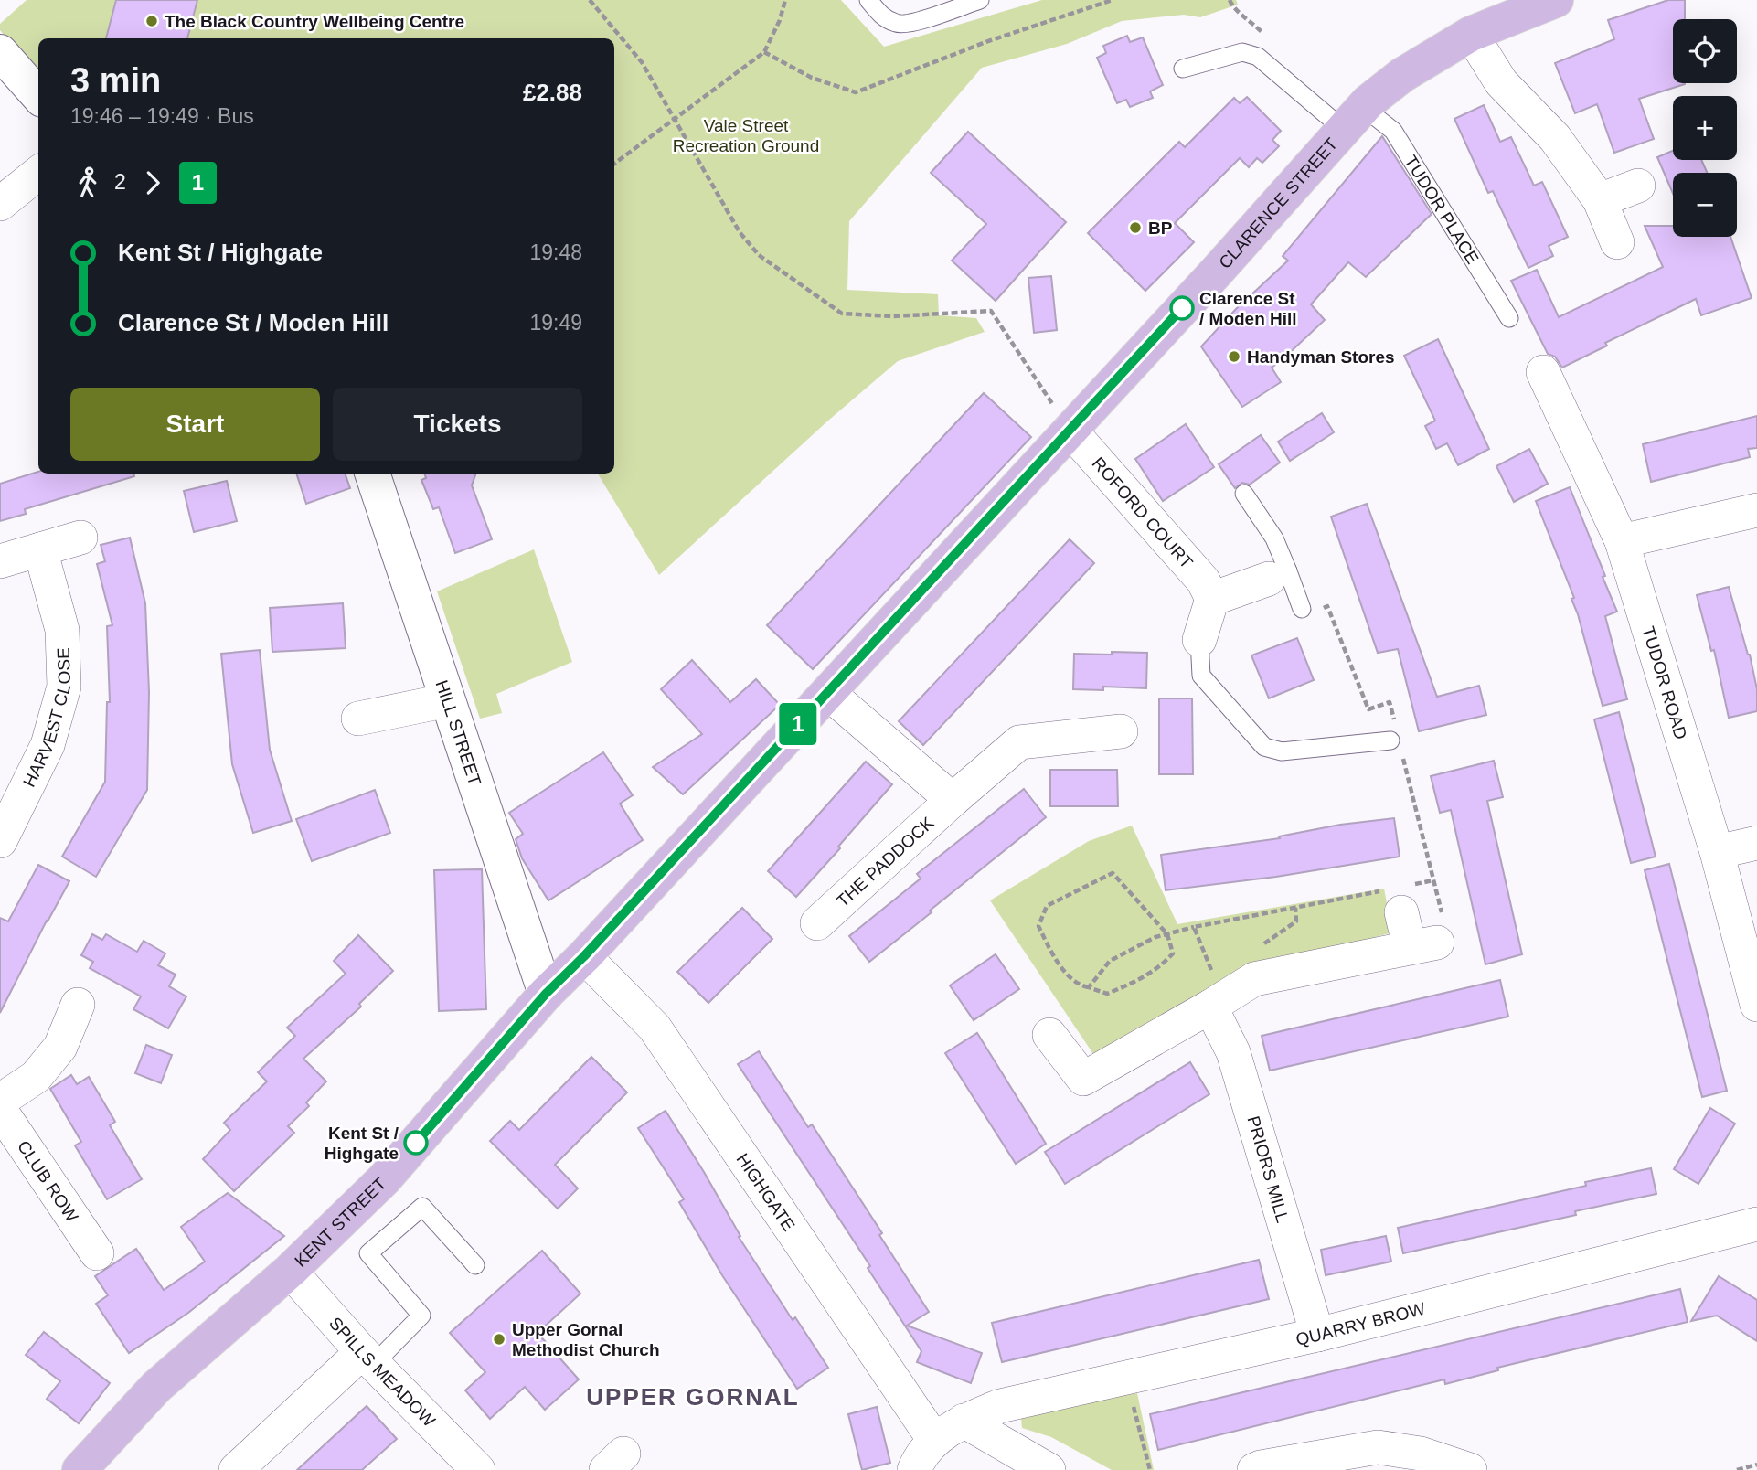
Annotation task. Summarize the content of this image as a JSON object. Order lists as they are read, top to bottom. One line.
{"streets":{"main road":["CLARENCE STREET","KENT STREET"],"street":["ROFORD COURT","TUDOR ROAD","HARVEST CLOSE","HILL STREET","THE PADDOCK","PRIORS MILL","CLUB ROW","HIGHGATE","QUARRY BROW","SPILLS MEADOW"],"lane":["TUDOR PLACE"]},"crossings":[["CLARENCE STREET","TUDOR PLACE"],["CLARENCE STREET","ROFORD COURT"],["CLARENCE STREET","HIGHGATE"],["CLARENCE STREET","KENT STREET"],["HILL STREET","KENT STREET"],["PRIORS MILL","QUARRY BROW"],["HIGHGATE","KENT STREET"],["HIGHGATE","QUARRY BROW"],["KENT STREET","SPILLS MEADOW"]],"districts":["UPPER GORNAL"],"parks":["Vale Street Recreation Ground"],"places":["The Black Country Wellbeing Centre","BP","Clarence St / Moden Hill","Handyman Stores","Kent St / Highgate","Upper Gornal Methodist Church"],"lines":["bus line 1"],"page":{"on_map":"1","map_buttons":["+","−"],"heading":["3 min","19:46 – 19:49 · Bus","£2.88"],"legs":["2","1"],"list":[{"name":"Kent St / Highgate","value":"19:48"},{"name":"Clarence St / Moden Hill","value":"19:49"}],"buttons":["Start","Tickets"]}}
